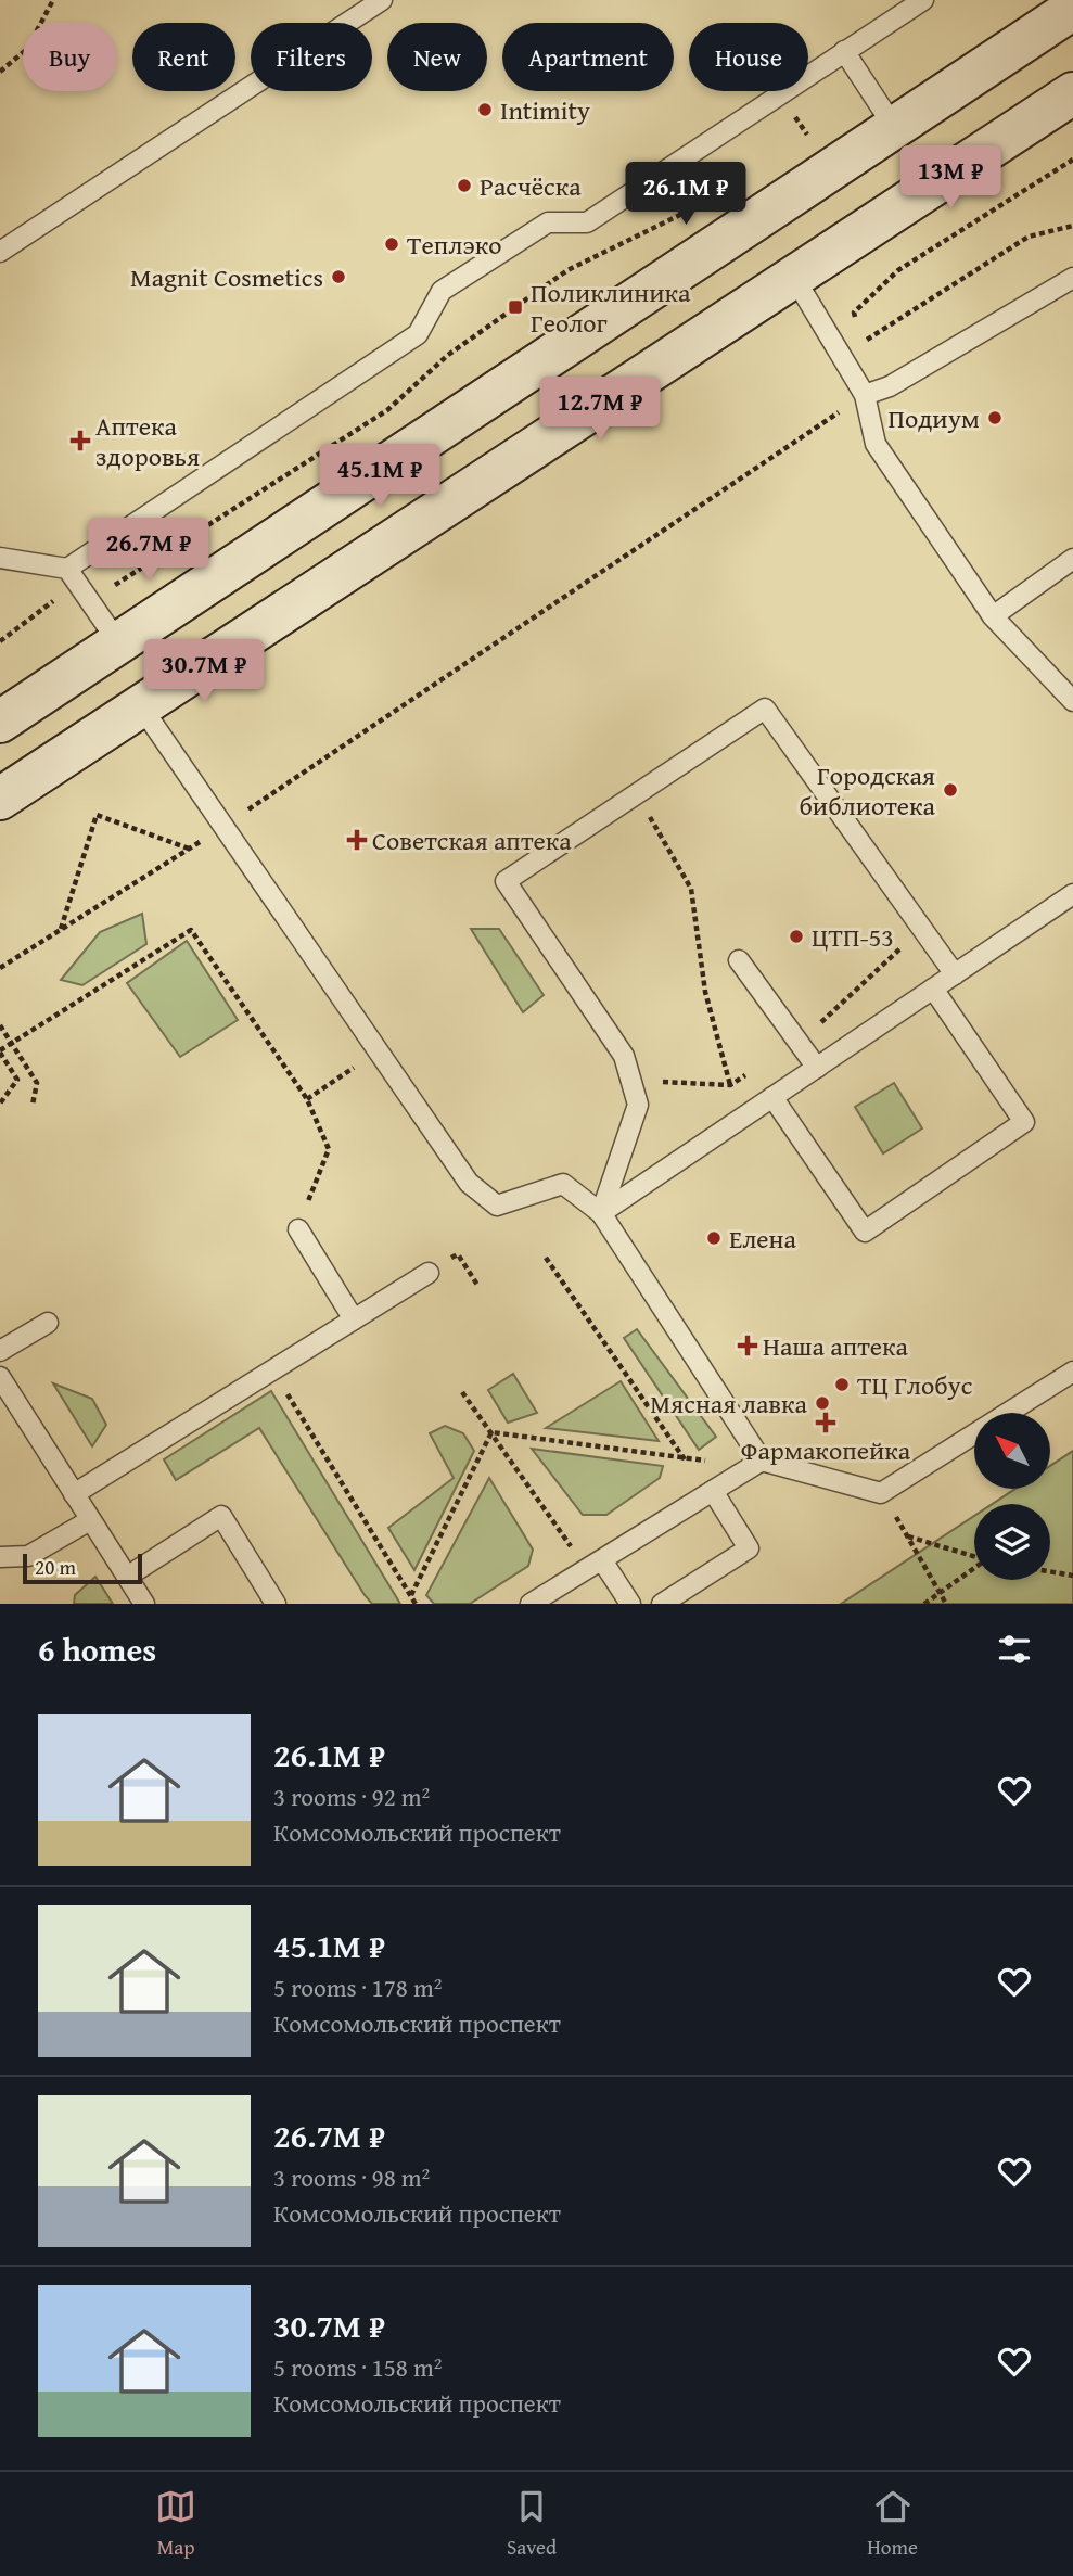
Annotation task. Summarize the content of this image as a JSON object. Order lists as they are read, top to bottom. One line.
{"places":{"other":["Intimity","Расчёска","Теплэко","Magnit Cosmetics","Подиум","Городская библиотека","ЦТП-53","Елена","ТЦ Глобус","Мясная лавка"],"transit":["Поликлиника Геолог"],"health":["Аптека здоровья","Советская аптека","Наша аптека","Фармакопейка"]},"scale_bar":"20 m","north":"top left","page":{"chip":["Buy","Rent","Filters","New","Apartment","House"],"price":["13M ₽","26.1M ₽","12.7M ₽","45.1M ₽","26.7M ₽","30.7M ₽"],"scale":"20 m","heading":"6 homes","list":[{"name":"26.1M ₽","note":"3 rooms · 92 m² · Комсомольский проспект"},{"name":"45.1M ₽","note":"5 rooms · 178 m² · Комсомольский проспект"},{"name":"26.7M ₽","note":"3 rooms · 98 m² · Комсомольский проспект"},{"name":"30.7M ₽","note":"5 rooms · 158 m² · Комсомольский проспект"}],"tabs":["Map","Saved","Home"]}}
